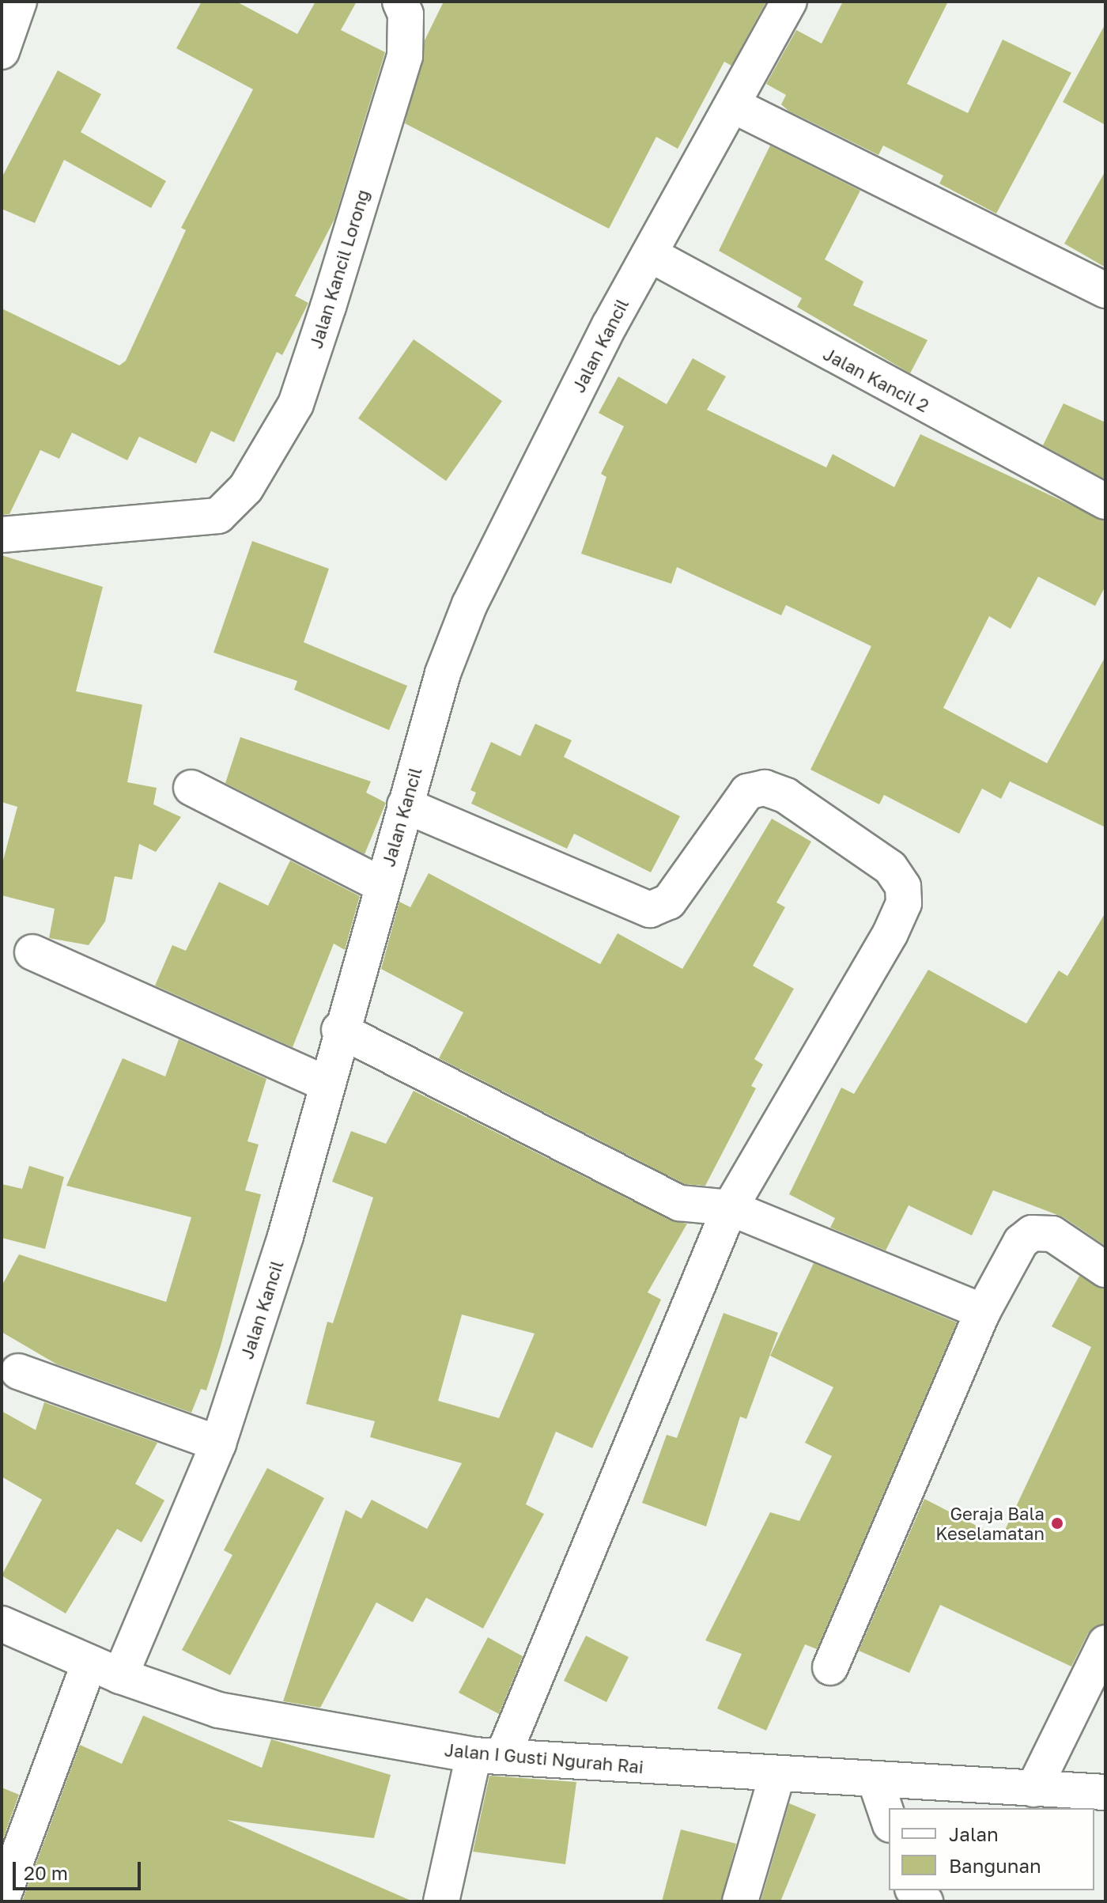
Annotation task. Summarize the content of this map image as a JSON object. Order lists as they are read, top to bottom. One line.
{"streets":{"street":["Jalan Kancil Lorong","Jalan Kancil","Jalan Kancil 2","Jalan I Gusti Ngurah Rai"]},"crossings":[["Jalan Kancil","Jalan Kancil 2"],["Jalan Kancil","Jalan I Gusti Ngurah Rai"]],"places":["Geraja Bala Keselamatan"],"legend":["Jalan","Bangunan"],"scale_bar":"20 m"}
